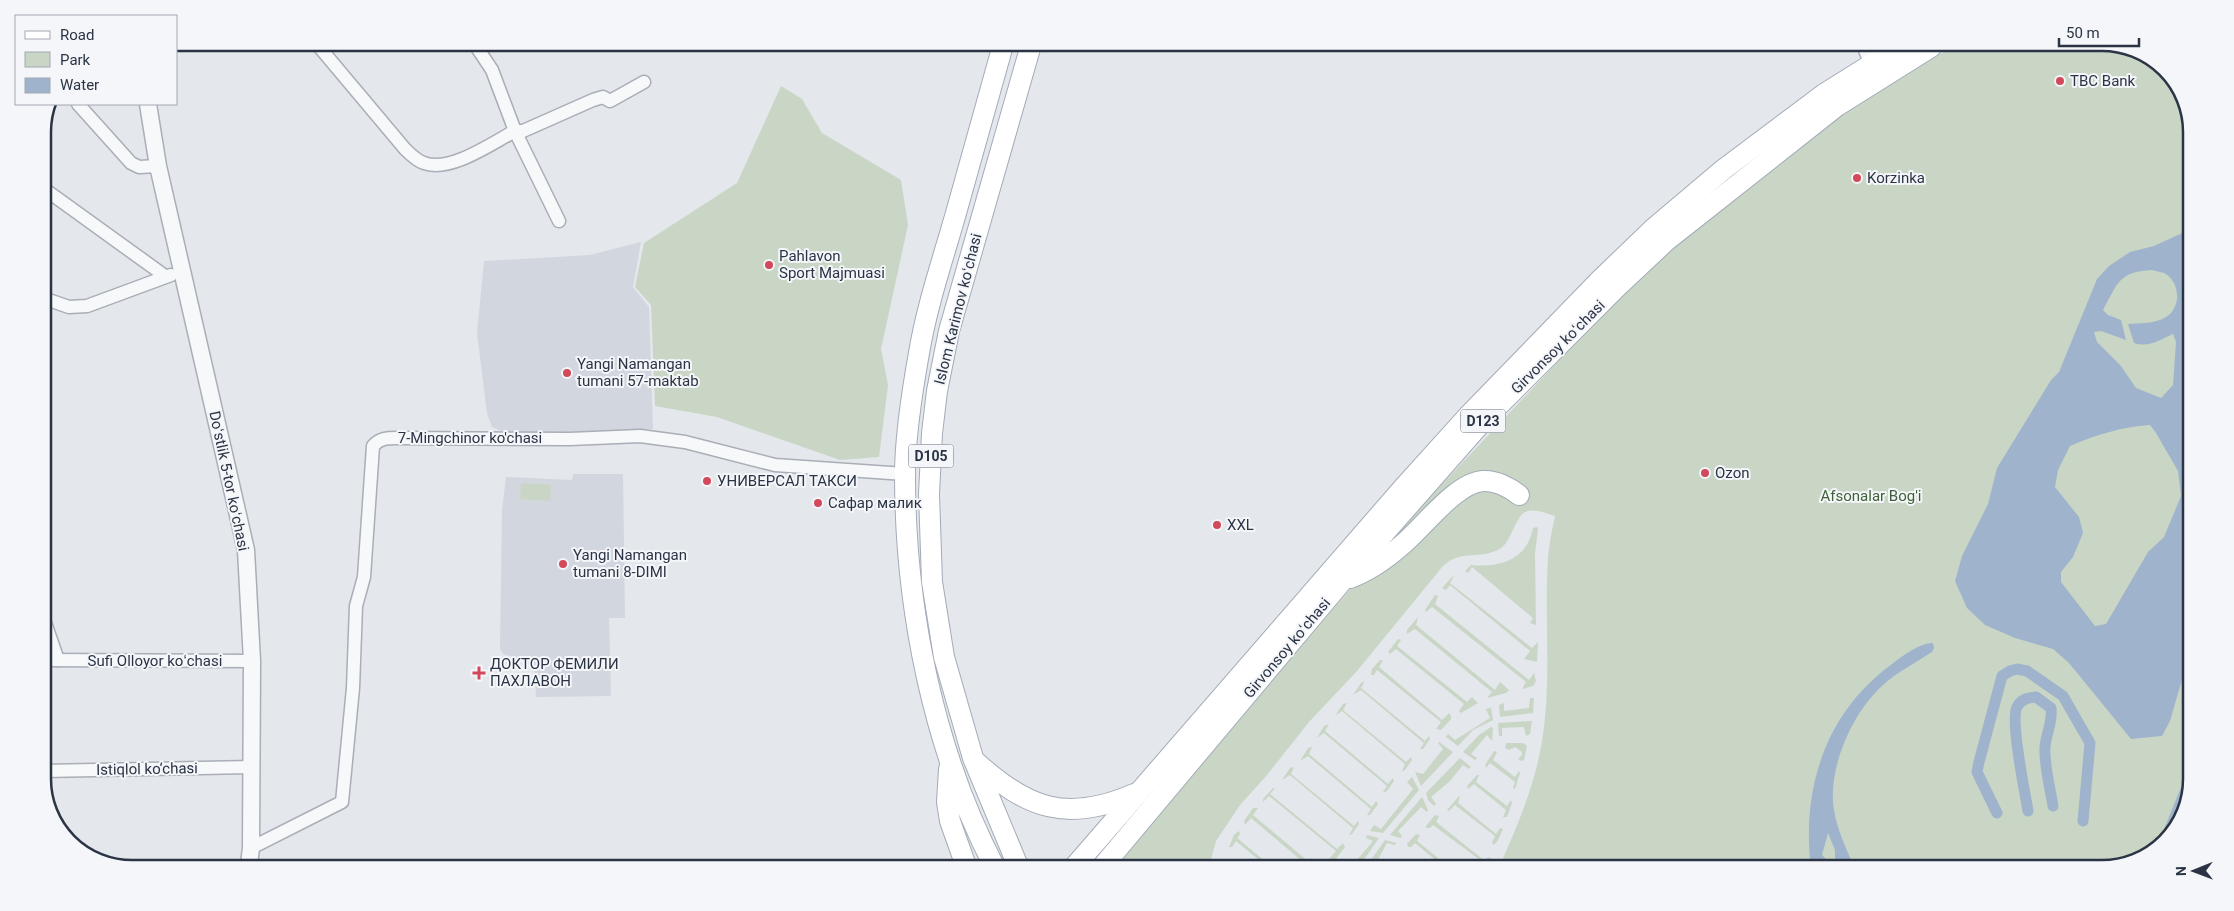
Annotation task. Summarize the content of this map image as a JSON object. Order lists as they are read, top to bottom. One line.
{"streets":{"main road":["Islom Karimov koʻchasi","Girvonsoy koʻchasi","D123","D105"],"street":["7-Mingchinor ko'chasi","Doʻstlik 5-tor koʻchasi","Sufi Olloyor koʻchasi","Istiqlol ko‘chasi"]},"crossings":[["Islom Karimov koʻchasi","7-Mingchinor ko'chasi"],["7-Mingchinor ko'chasi","Doʻstlik 5-tor koʻchasi"],["Doʻstlik 5-tor koʻchasi","Sufi Olloyor koʻchasi"],["Doʻstlik 5-tor koʻchasi","Istiqlol ko‘chasi"]],"parks":["Afsonalar Bog'i"],"places":{"other":["TBC Bank","Korzinka","Pahlavon Sport Majmuasi","Yangi Namangan tumani 57-maktab","Ozon","УНИВЕРСАЛ ТАКСИ","Сафар малик","XXL","Yangi Namangan tumani 8-DIMI"],"health":["ДОКТОР ФЕМИЛИ ПАХЛАВОН"]},"legend":["Road","Park","Water"],"scale_bar":"50 m","north":"left"}
